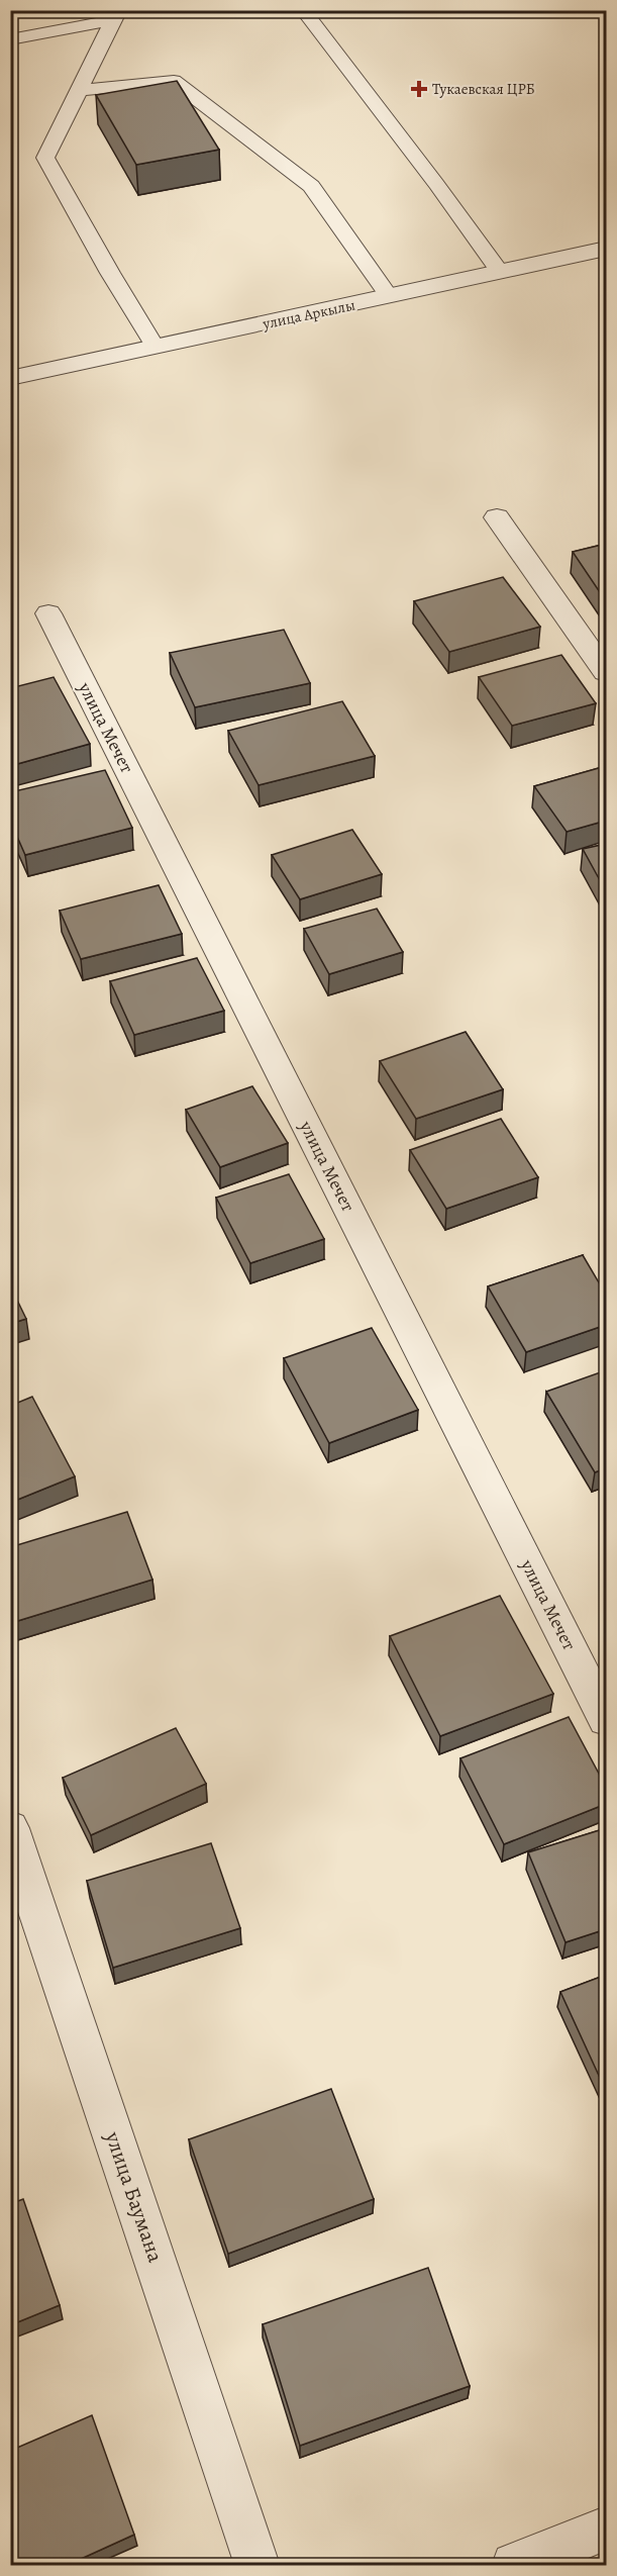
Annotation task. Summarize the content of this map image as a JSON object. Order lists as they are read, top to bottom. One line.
{"streets":{"street":["улица Аркылы","улица Мечет","улица Баумана"]},"places":{"health":["Тукаевская ЦРБ"]}}
